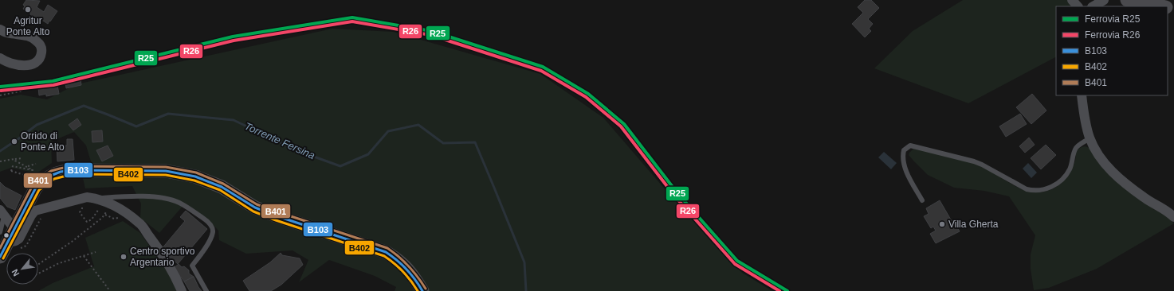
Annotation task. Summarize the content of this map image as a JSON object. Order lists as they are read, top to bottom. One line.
{"water":["Torrente Fersina"],"places":["Agritur Ponte Alto","Orrido di Ponte Alto","Villa Gherta","Centro sportivo Argentario"],"lines":["rail line R25","rail line R26","transit line B401","transit line B103","transit line B402"],"legend":["Ferrovia R25","Ferrovia R26","B103","B402","B401"],"north":"bottom left"}
